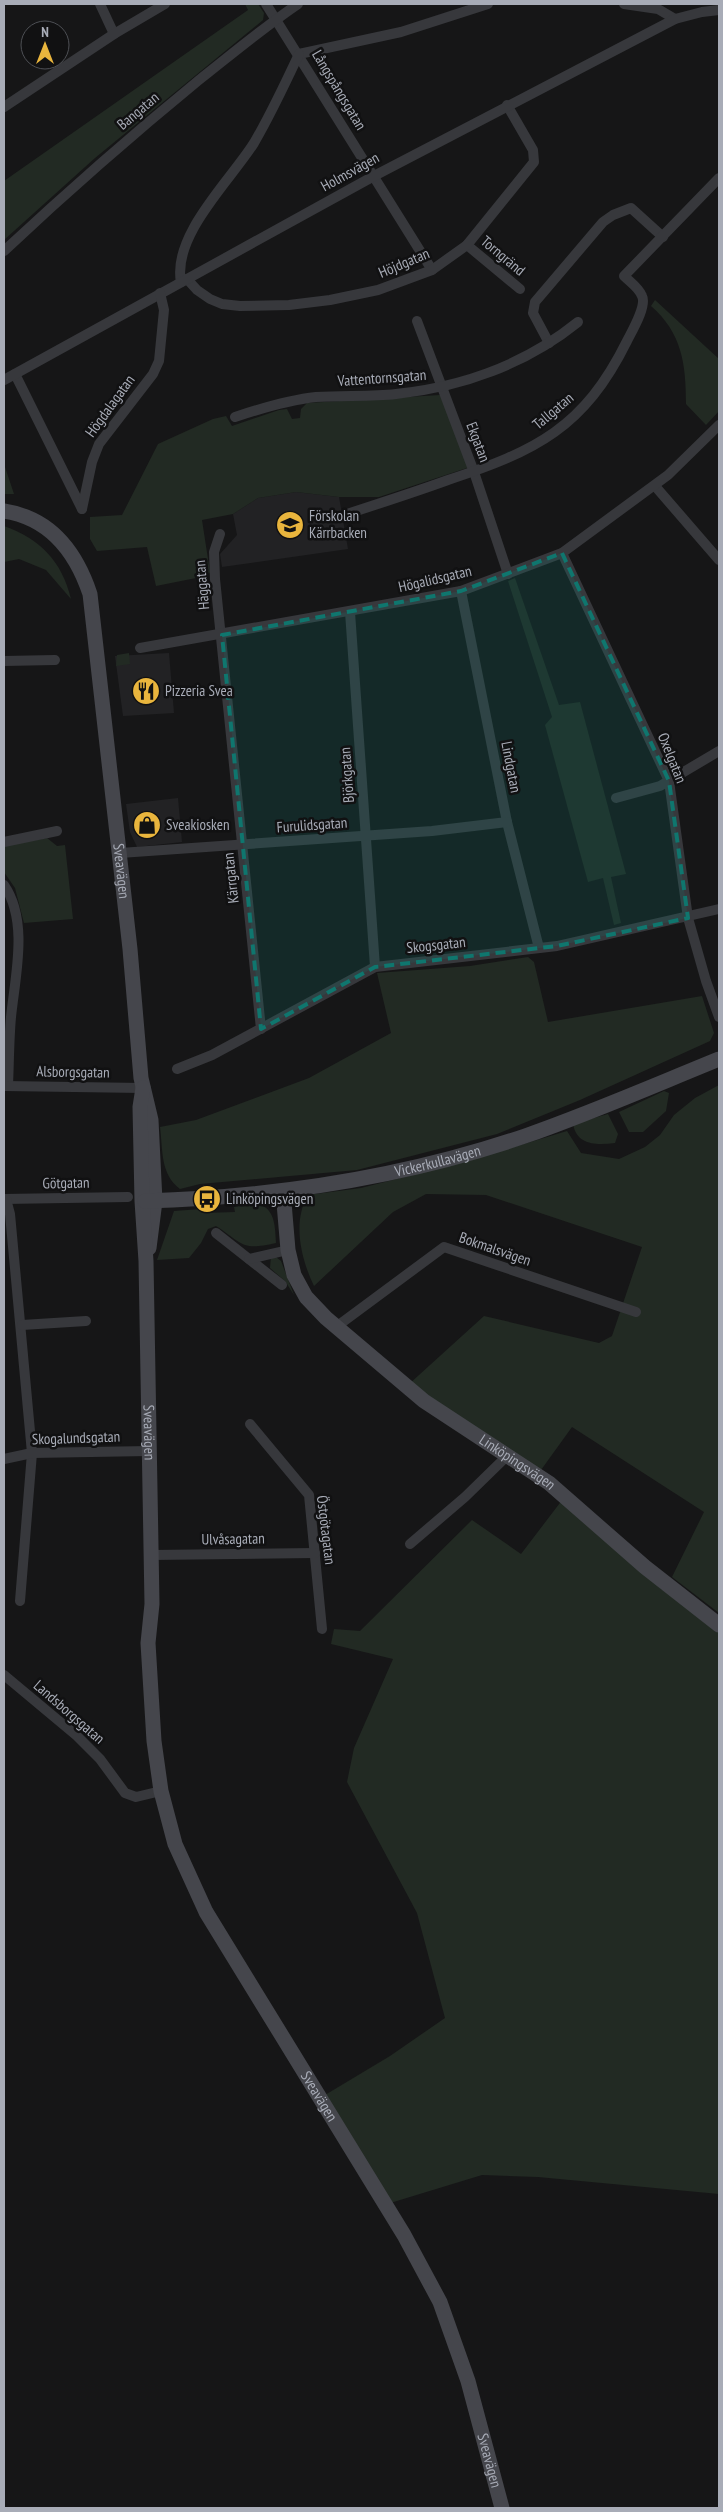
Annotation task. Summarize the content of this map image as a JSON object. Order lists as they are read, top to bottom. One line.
{"streets":{"main road":["Sveavägen","Vickerkullavägen","Linköpingsvägen"],"street":["Långspångsgatan","Bangatan","Holmsvägen","Torngränd","Höjdgatan","Vattentornsgatan","Högdalagatan","Tallgatan","Ekgatan","Högalidsgatan","Häggatan","Oxelgatan","Lindgatan","Björkgatan","Furulidsgatan","Kärrgatan","Skogsgatan","Alsborgsgatan","Götgatan","Bokmalsvägen","Skogalundsgatan","Östgötagatan","Ulvåsagatan","Landsborgsgatan"]},"crossings":[["Långspångsgatan","Bangatan"],["Långspångsgatan","Holmsvägen"],["Långspångsgatan","Höjdgatan"],["Holmsvägen","Höjdgatan"],["Holmsvägen","Högdalagatan"],["Torngränd","Höjdgatan"],["Vattentornsgatan","Ekgatan"],["Tallgatan","Ekgatan"],["Ekgatan","Högalidsgatan"],["Högalidsgatan","Häggatan"],["Högalidsgatan","Oxelgatan"],["Högalidsgatan","Lindgatan"],["Högalidsgatan","Björkgatan"],["Högalidsgatan","Kärrgatan"],["Häggatan","Kärrgatan"],["Oxelgatan","Skogsgatan"],["Lindgatan","Furulidsgatan"],["Lindgatan","Skogsgatan"],["Björkgatan","Furulidsgatan"],["Björkgatan","Skogsgatan"],["Furulidsgatan","Sveavägen"],["Furulidsgatan","Kärrgatan"],["Sveavägen","Alsborgsgatan"],["Sveavägen","Vickerkullavägen"],["Sveavägen","Götgatan"],["Sveavägen","Skogalundsgatan"],["Sveavägen","Ulvåsagatan"],["Sveavägen","Landsborgsgatan"],["Kärrgatan","Skogsgatan"],["Vickerkullavägen","Götgatan"],["Vickerkullavägen","Linköpingsvägen"],["Bokmalsvägen","Linköpingsvägen"],["Östgötagatan","Ulvåsagatan"]],"places":{"school or university":["Förskolan Kärrbacken"],"restaurant":["Pizzeria Svea"],"shop":["Sveakiosken"],"bus stop":["Linköpingsvägen"]},"north":"top"}
